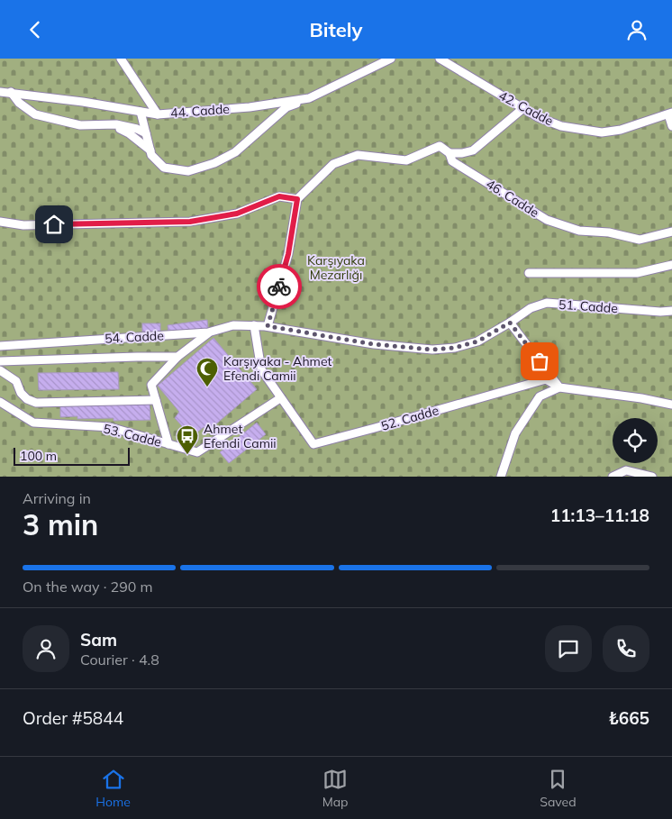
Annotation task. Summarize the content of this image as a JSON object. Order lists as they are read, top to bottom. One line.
{"streets":{"lane":["42. Cadde","44. Cadde","46. Cadde","51. Cadde","54. Cadde","52. Cadde","53. Cadde"]},"crossings":[["52. Cadde","53. Cadde"]],"parks":["Karşıyaka Mezarlığı"],"places":{"mosque":["Karşıyaka - Ahmet Efendi Camii"],"bus stop":["Ahmet Efendi Camii"]},"scale_bar":"100 m","page":{"header":"Bitely","scale":"100 m","heading":["3 min","Arriving in","11:13–11:18"],"panel":["Sam","Courier · 4.8","Order #5844","₺665"],"bar":"On the way · 290 m","tabs":["Home","Map","Saved"]}}
